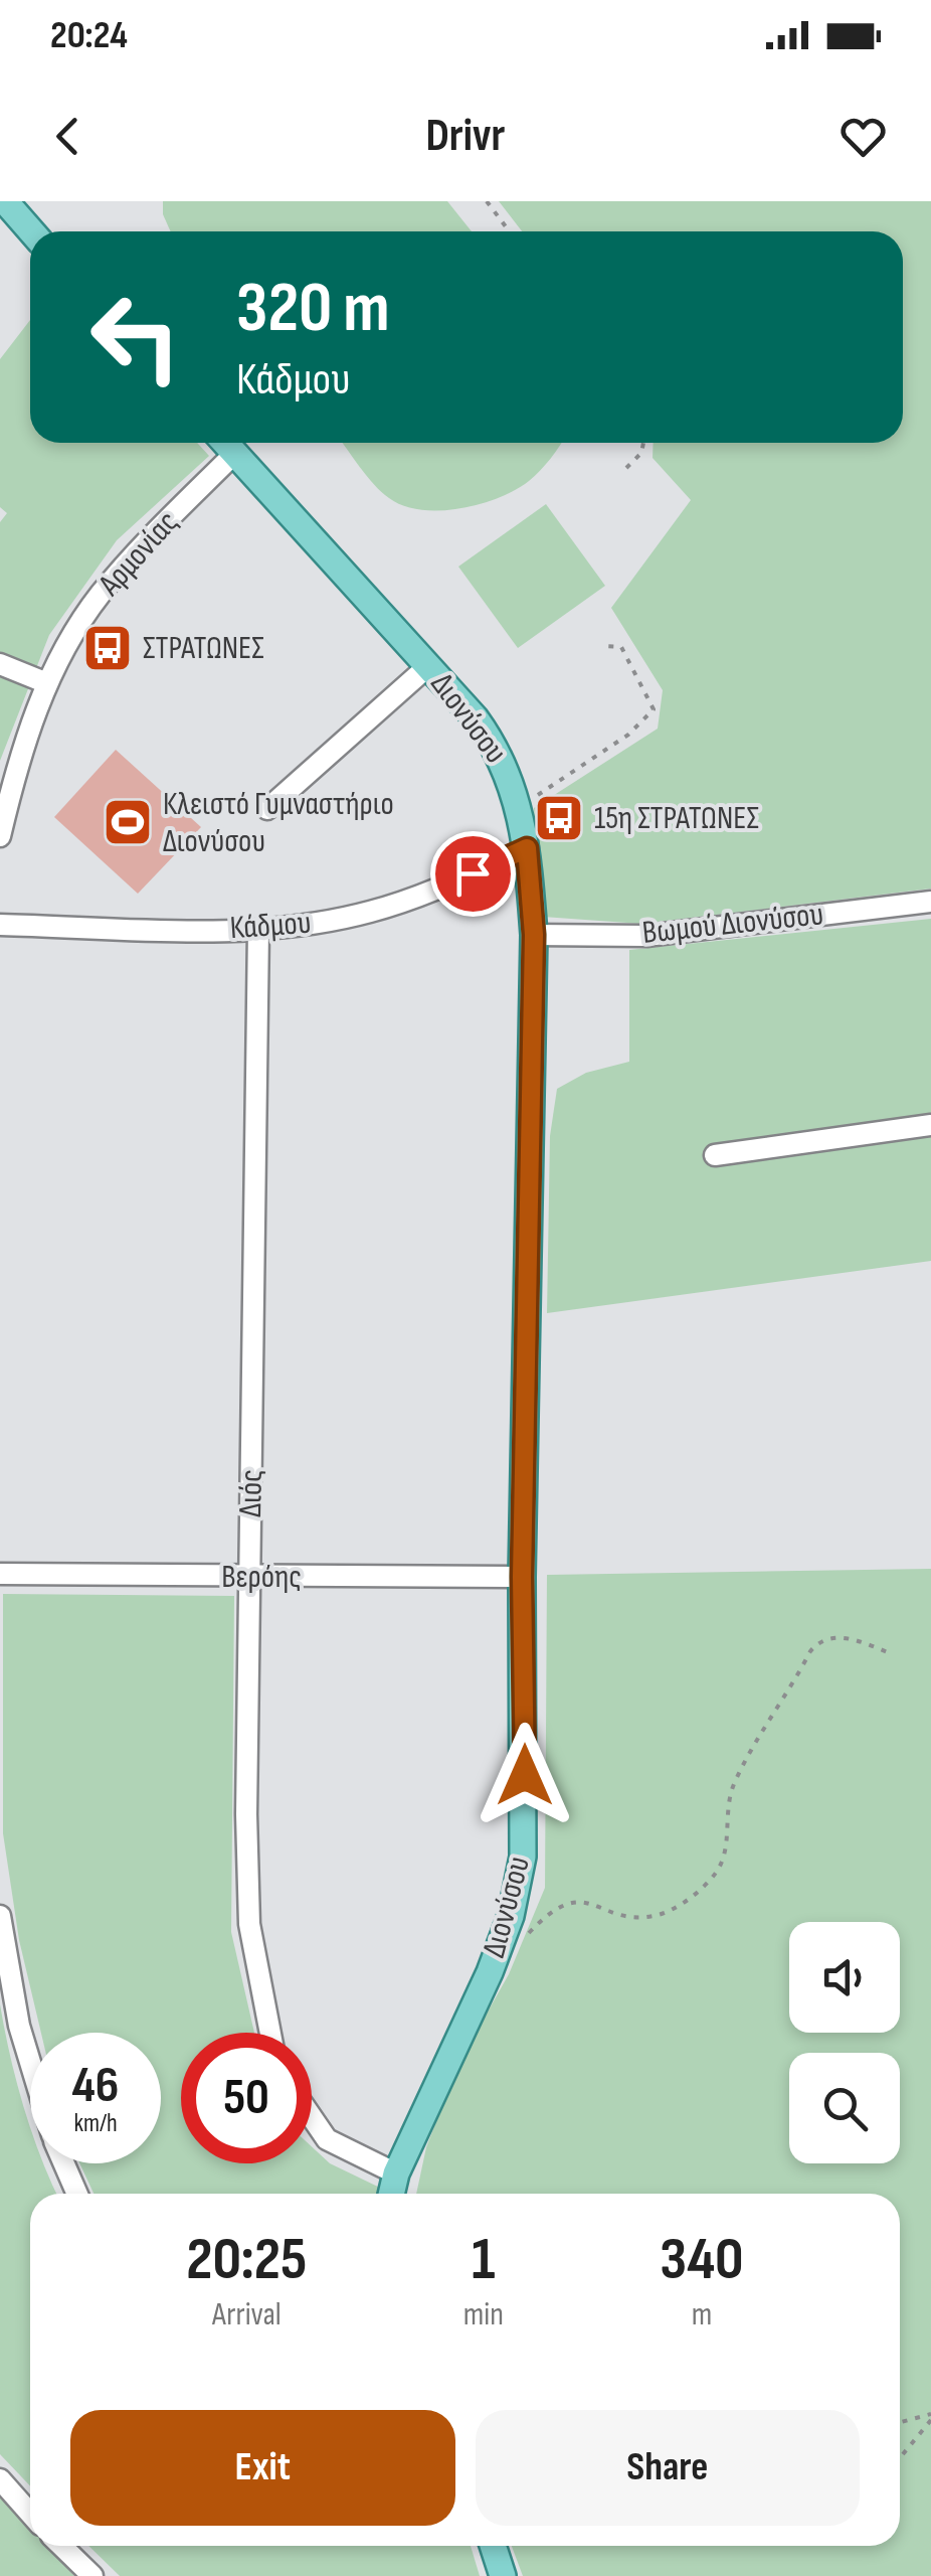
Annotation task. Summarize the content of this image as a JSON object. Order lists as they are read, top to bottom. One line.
{"streets":{"main road":["Διονύσου"],"street":["Αρμονίας","Βωμού Διονύσου","Κάδμου","Διός","Βερόης"]},"crossings":[["Αρμονίας","Διονύσου"],["Διονύσου","Βωμού Διονύσου"],["Διονύσου","Κάδμου"],["Διονύσου","Βερόης"],["Κάδμου","Διός"],["Διός","Βερόης"]],"places":{"bus stop":["ΣΤΡΑΤΩΝΕΣ","15η ΣΤΡΑΤΩΝΕΣ"],"sports":["Κλειστό Γυμναστήριο Διονύσου"]},"page":{"status":"20:24","header":"Drivr","turn":["320 m","Κάδμου"],"speed":"46 km/h","limit":"50","eta":["20:25","Arrival","1","min","340","m"],"buttons":["Exit","Share"]}}
